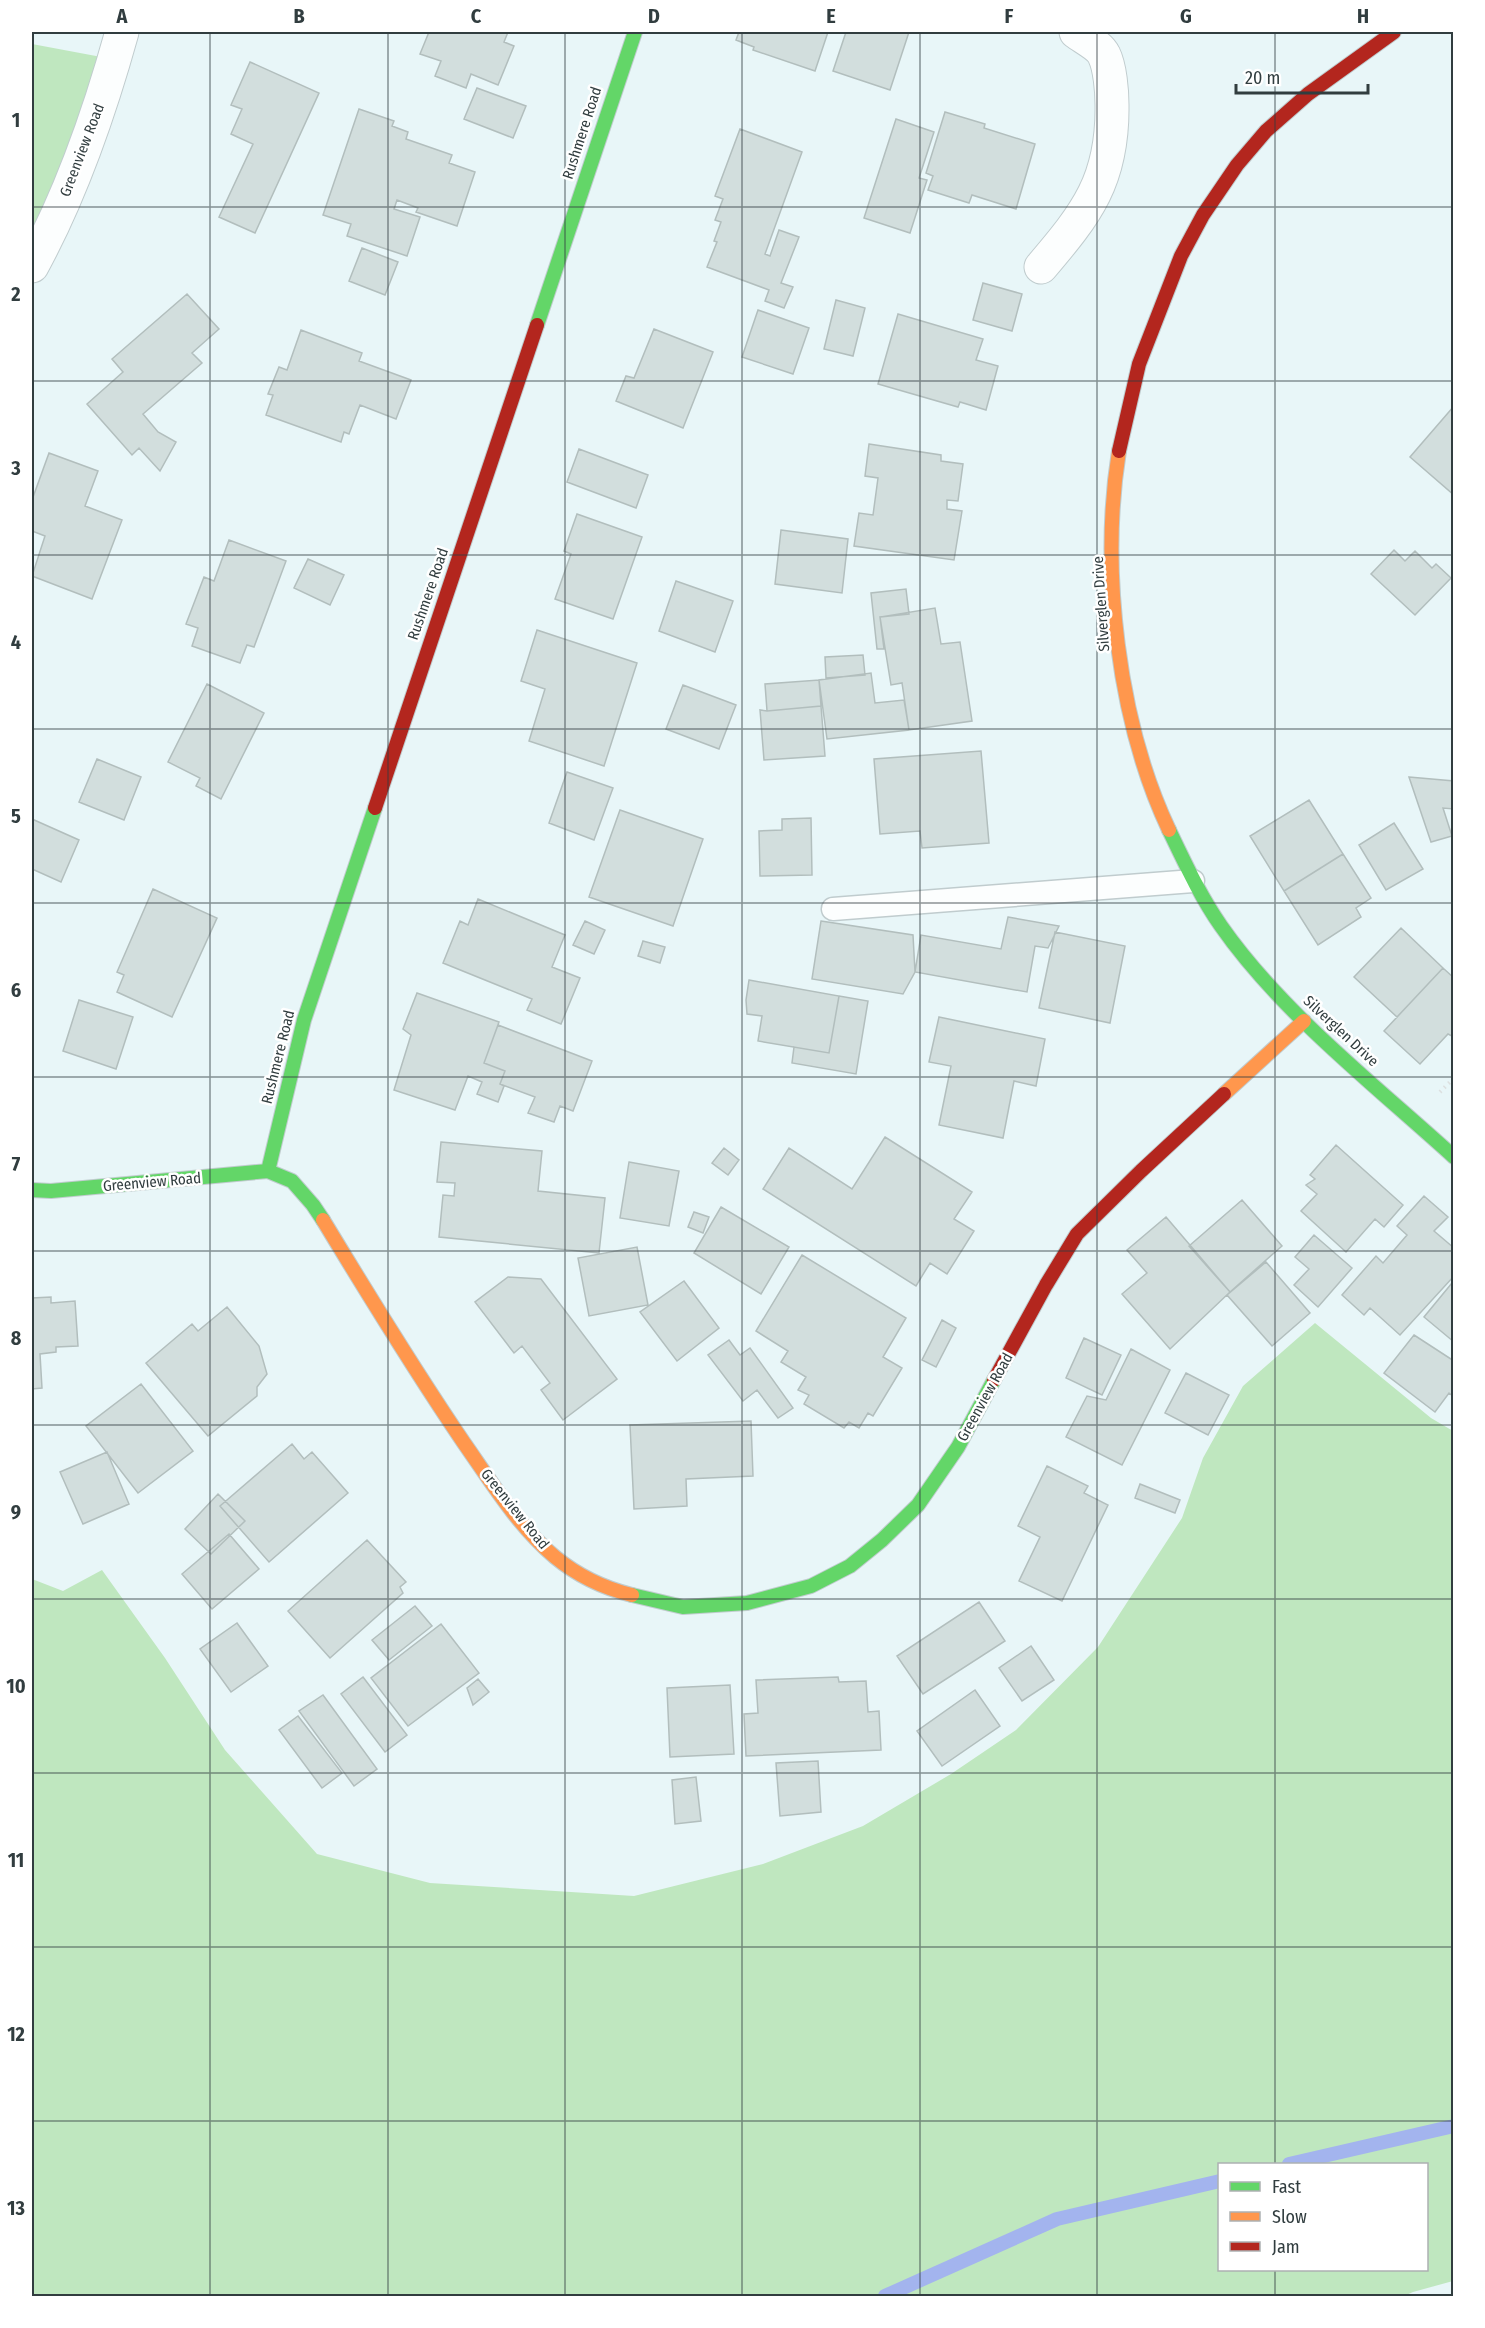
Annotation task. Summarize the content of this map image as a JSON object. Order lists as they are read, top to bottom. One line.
{"streets":{"street":["Rushmere Road","Greenview Road","Silverglen Drive"]},"crossings":[["Rushmere Road","Greenview Road"],["Greenview Road","Silverglen Drive"]],"legend":["Fast","Slow","Jam"],"scale_bar":"20 m","grid":{"columns":["A","B","C","D","E","F","G","H"],"rows":["1","2","3","4","5","6","7","8","9","10","11","12","13"]}}
